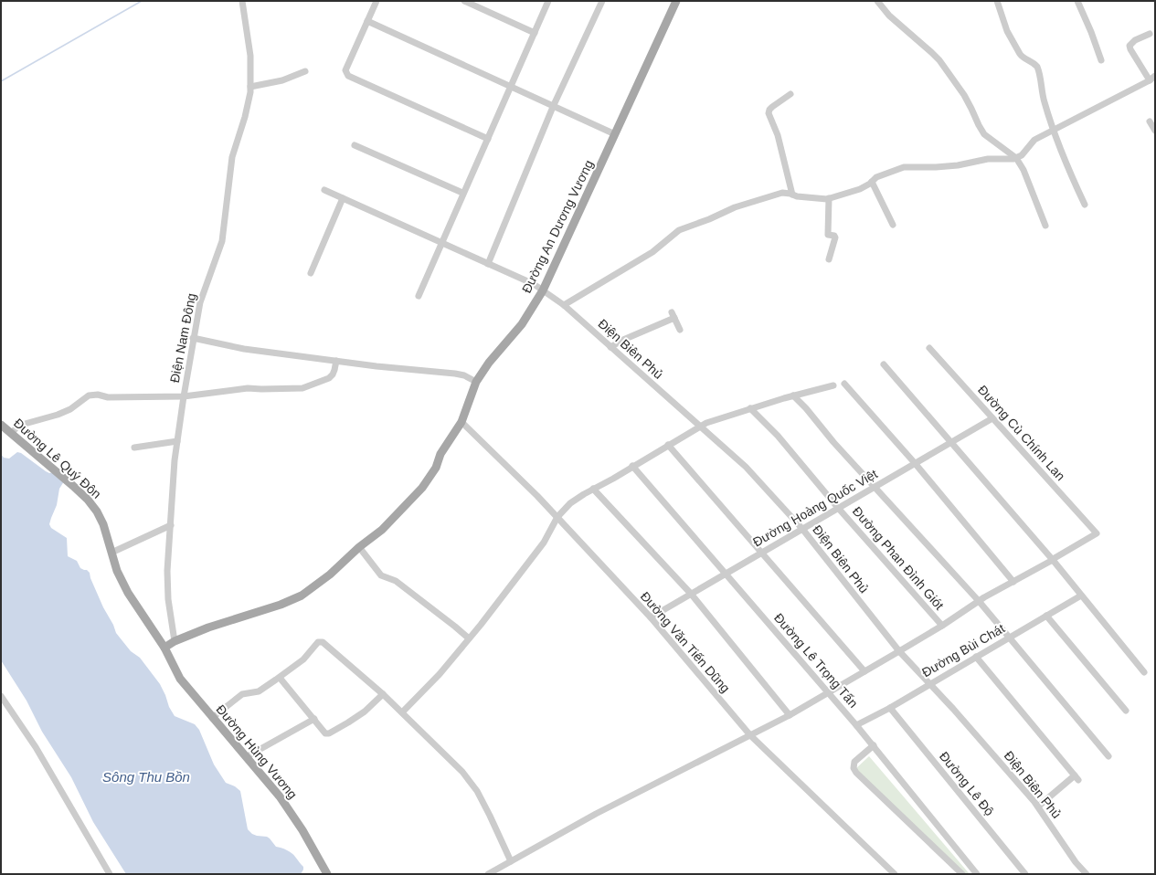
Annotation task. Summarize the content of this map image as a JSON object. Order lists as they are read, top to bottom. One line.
{"streets":{"main road":["Đường An Dương Vương","Đường Lê Quý Đôn","Đường Hùng Vương"],"street":["Điện Nam Đông","Điện Biên Phủ","Đường Cù Chính Lan","Đường Hoàng Quốc Việt","Đường Phan Đình Giót","Đường Văn Tiến Dũng","Đường Bùi Chát","Đường Lê Trọng Tấn","Đường Lê Độ"]},"crossings":[["Đường An Dương Vương","Điện Nam Đông"],["Đường An Dương Vương","Điện Biên Phủ"],["Đường An Dương Vương","Đường Lê Quý Đôn"],["Đường An Dương Vương","Đường Văn Tiến Dũng"],["Đường An Dương Vương","Đường Hùng Vương"],["Điện Biên Phủ","Đường Hoàng Quốc Việt"],["Điện Biên Phủ","Đường Bùi Chát"],["Đường Cù Chính Lan","Đường Hoàng Quốc Việt"],["Đường Lê Quý Đôn","Đường Hùng Vương"],["Đường Hoàng Quốc Việt","Đường Phan Đình Giót"],["Đường Hoàng Quốc Việt","Đường Văn Tiến Dũng"],["Đường Hoàng Quốc Việt","Đường Lê Trọng Tấn"],["Đường Bùi Chát","Đường Lê Trọng Tấn"],["Đường Bùi Chát","Đường Lê Độ"]],"water":["Sông Thu Bồn"]}
